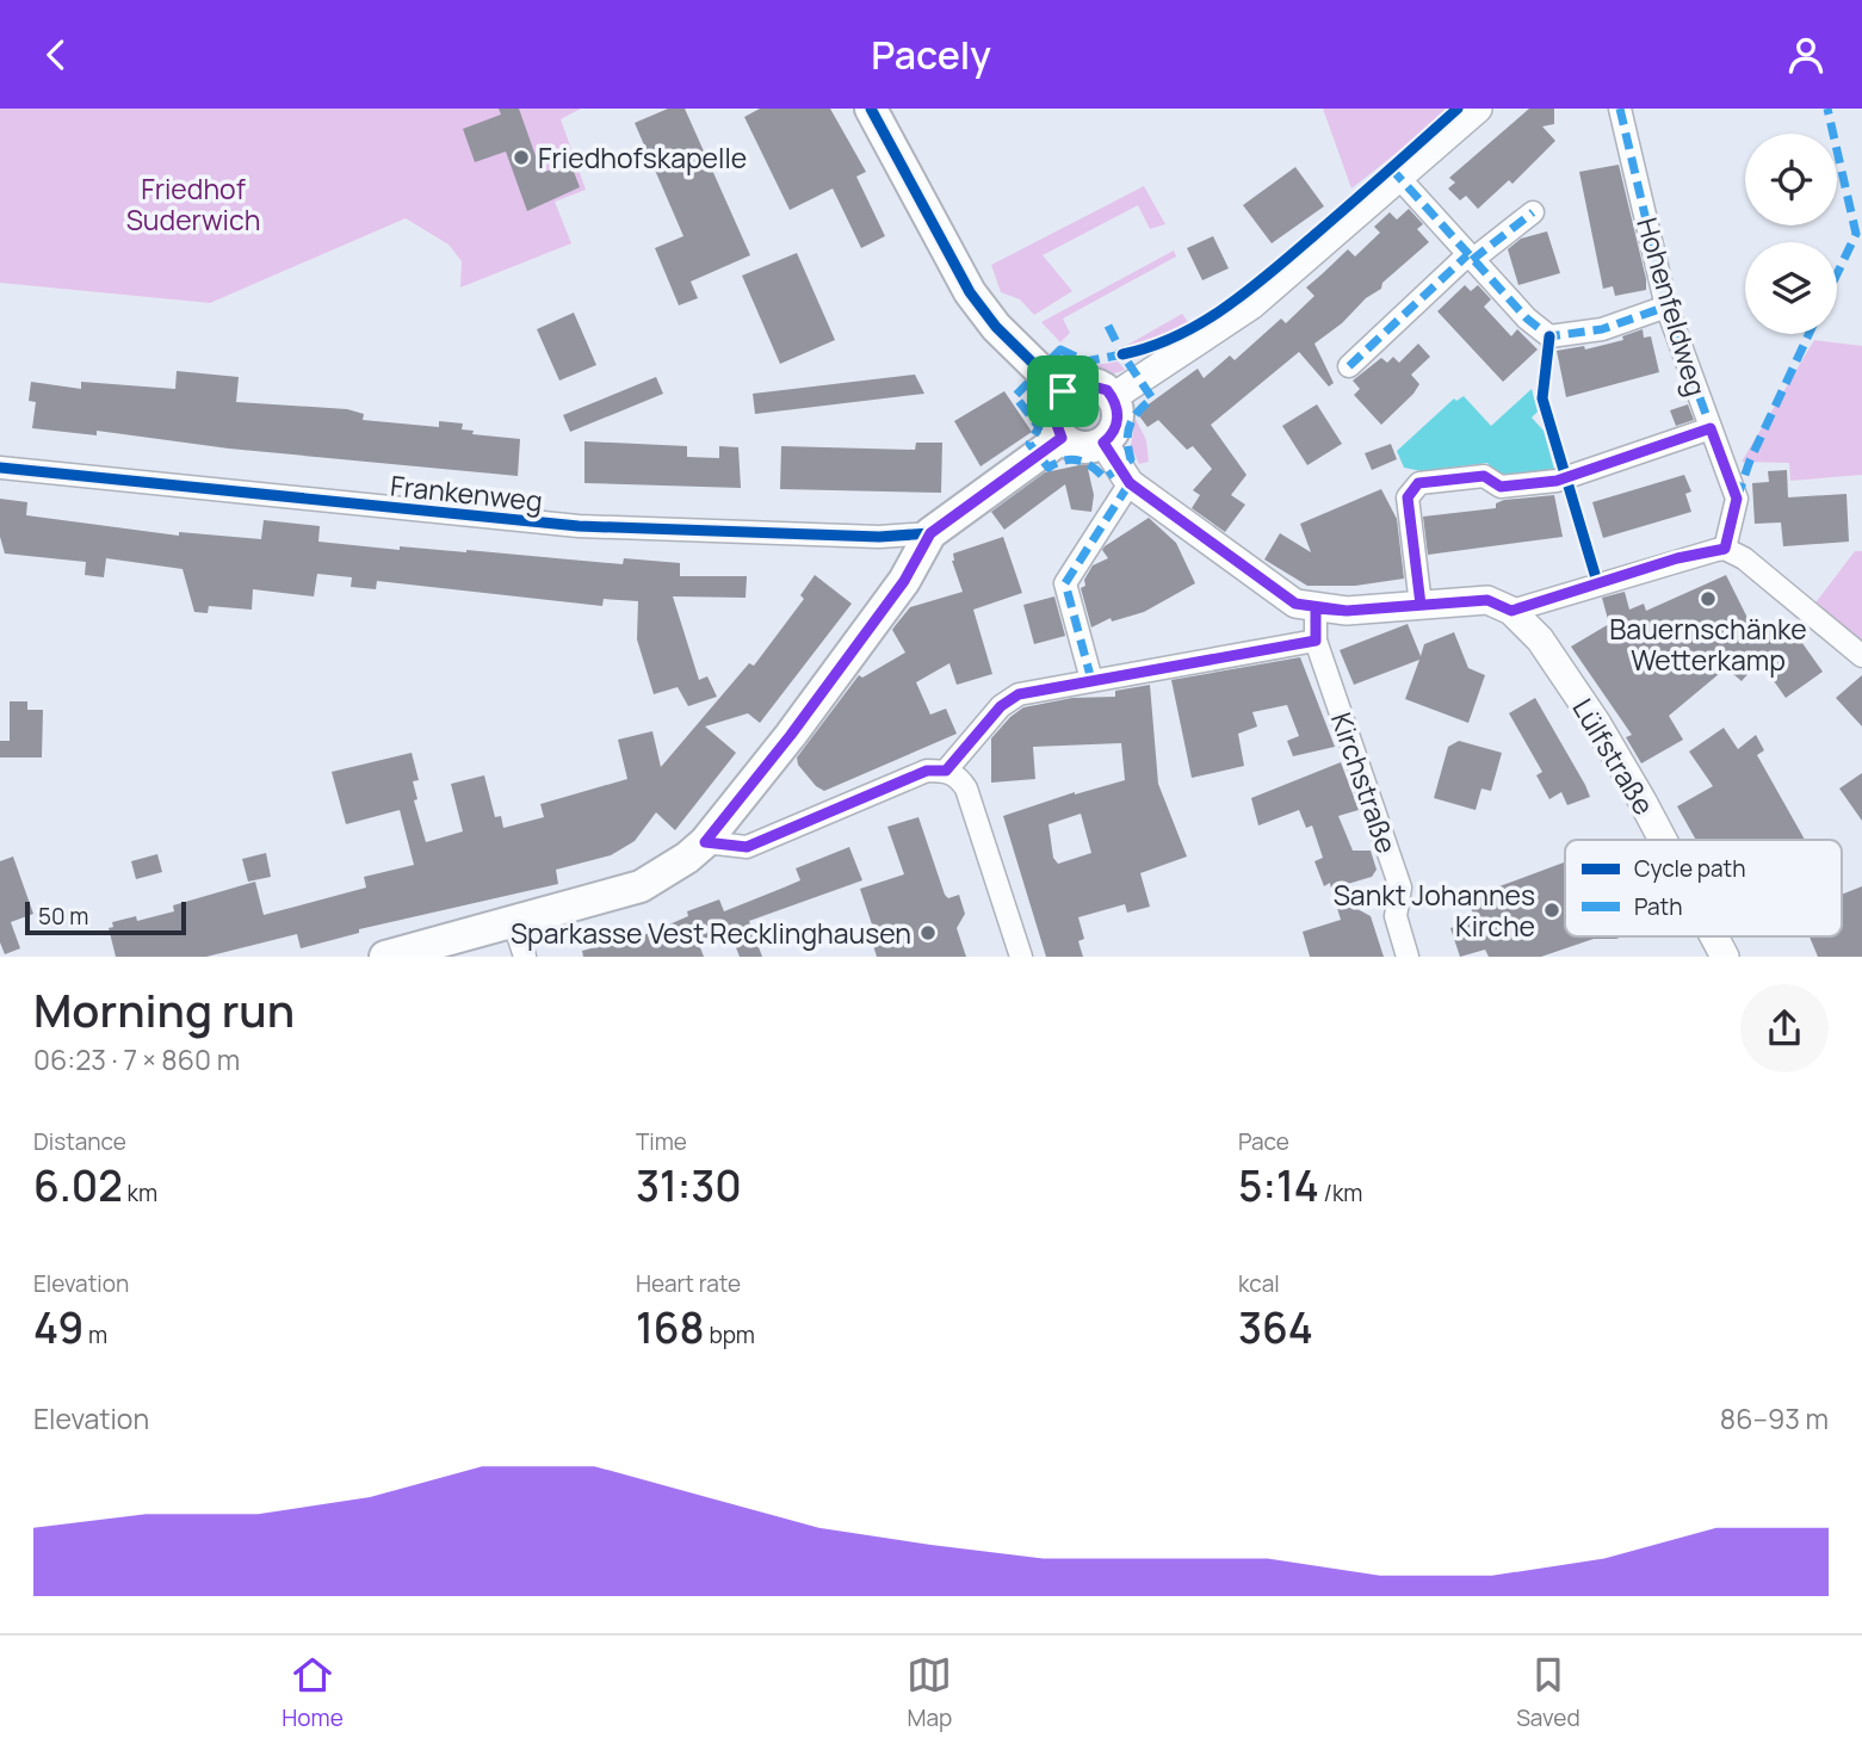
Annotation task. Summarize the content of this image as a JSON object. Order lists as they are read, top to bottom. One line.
{"streets":{"street":["Hohenfeldweg","Frankenweg","Lülfstraße","Kirchstraße"]},"parks":["Friedhof Suderwich"],"places":["Friedhofskapelle","Bauernschänke Wetterkamp","Sankt Johannes Kirche","Sparkasse Vest Recklinghausen"],"legend":["Cycle path","Path"],"scale_bar":"50 m","page":{"header":"Pacely","scale":"50 m","heading":["Morning run","06:23 · 7 × 860 m"],"stats":[["Distance","6.02 km"],["Time","31:30"],["Pace","5:14 /km"],["Elevation","49 m"],["Heart rate","168 bpm"],["kcal","364"]],"chart":["Elevation","86–93 m"],"tabs":["Home","Map","Saved"]}}
